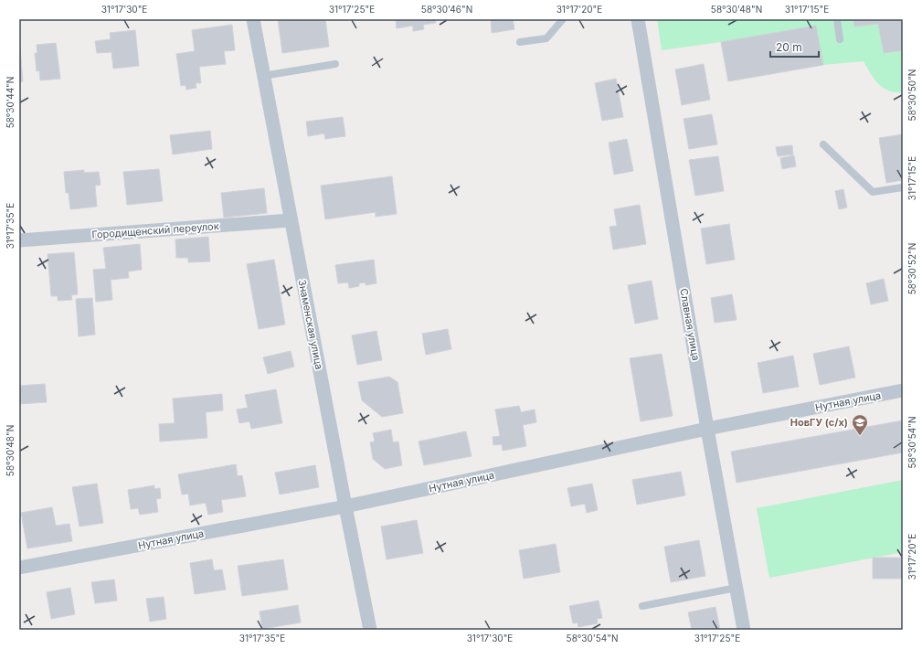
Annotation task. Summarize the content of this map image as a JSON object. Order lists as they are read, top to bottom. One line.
{"streets":{"street":["Городищенский переулок","Знаменская улица","Славная улица","Нутная улица"]},"crossings":[["Городищенский переулок","Знаменская улица"],["Знаменская улица","Нутная улица"],["Славная улица","Нутная улица"]],"places":{"school or university":["НовГУ (с/х)"]},"scale_bar":"20 m","coordinates":["31°17'30\"E","31°17'25\"E","58°30'46\"N","31°17'20\"E","58°30'48\"N","31°17'15\"E","58°30'50\"N","58°30'44\"N","31°17'35\"E","58°30'52\"N","58°30'54\"N"]}
